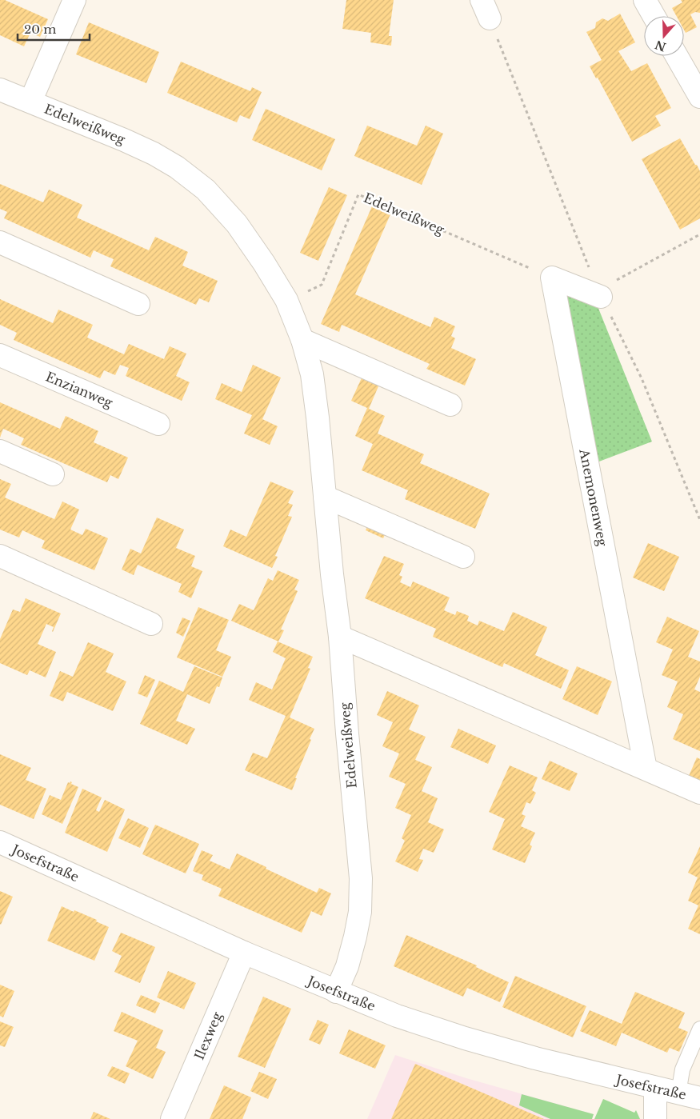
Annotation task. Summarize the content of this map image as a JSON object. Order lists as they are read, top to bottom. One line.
{"streets":{"street":["Edelweißweg","Enzianweg","Anemonenweg","Josefstraße","Ilexweg"]},"crossings":[["Edelweißweg","Anemonenweg"],["Edelweißweg","Josefstraße"],["Josefstraße","Ilexweg"]],"scale_bar":"20 m","north":"bottom"}
